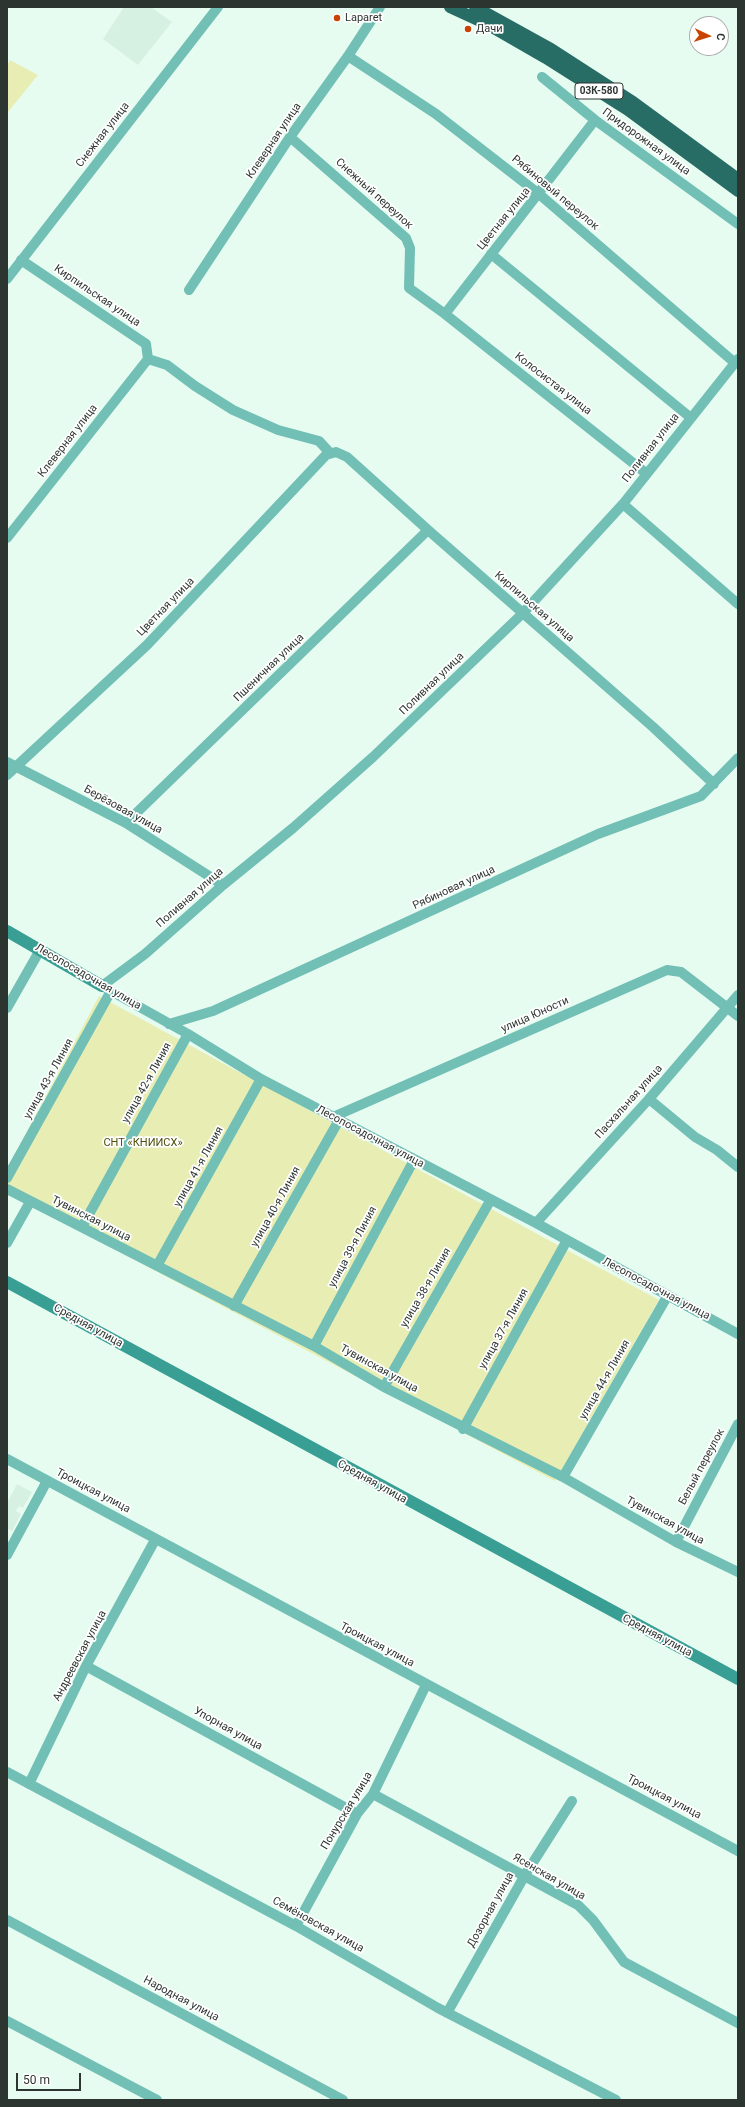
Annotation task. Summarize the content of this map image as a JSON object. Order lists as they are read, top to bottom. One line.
{"streets":{"highway":["03К-580"],"street":["Снежная улица","Клеверная улица","Придорожная улица","Рябиновый переулок","Снежный переулок","Цветная улица","Кирпильская улица","Колосистая улица","Поливная улица","Пшеничная улица","Берёзовая улица","Рябиновая улица","Лесопосадочная улица","улица Юности","улица 43-я Линия","улица 42-я Линия","Пасхальная улица","улица 41-я Линия","улица 40-я Линия","Тувинская улица","улица 39-я Линия","улица 38-я Линия","Средняя улица","улица 37-я Линия","улица 44-я Линия","Белый переулок","Троицкая улица","Андреевская улица","Упорная улица","Понурская улица","Ясенская улица","Дозорная улица","Семёновская улица","Народная улица"]},"crossings":[["Снежная улица","Кирпильская улица"],["Клеверная улица","Рябиновый переулок"],["Клеверная улица","Снежный переулок"],["Клеверная улица","Кирпильская улица"],["Придорожная улица","Цветная улица"],["Рябиновый переулок","Цветная улица"],["Рябиновый переулок","Поливная улица"],["Снежный переулок","Цветная улица"],["Снежный переулок","Колосистая улица"],["Цветная улица","Кирпильская улица"],["Цветная улица","Колосистая улица"],["Цветная улица","Берёзовая улица"],["Кирпильская улица","Поливная улица"],["Кирпильская улица","Пшеничная улица"],["Кирпильская улица","Рябиновая улица"],["Колосистая улица","Поливная улица"],["Поливная улица","Берёзовая улица"],["Поливная улица","Лесопосадочная улица"],["Поливная улица","улица 43-я Линия"],["Пшеничная улица","Берёзовая улица"],["Рябиновая улица","Лесопосадочная улица"],["Лесопосадочная улица","улица Юности"],["Лесопосадочная улица","улица 43-я Линия"],["Лесопосадочная улица","улица 42-я Линия"],["Лесопосадочная улица","Пасхальная улица"],["Лесопосадочная улица","улица 41-я Линия"],["Лесопосадочная улица","улица 40-я Линия"],["Лесопосадочная улица","улица 39-я Линия"],["Лесопосадочная улица","улица 38-я Линия"],["Лесопосадочная улица","улица 37-я Линия"],["Лесопосадочная улица","улица 44-я Линия"],["улица Юности","Пасхальная улица"],["улица Юности","улица 40-я Линия"],["улица 42-я Линия","Тувинская улица"],["улица 41-я Линия","Тувинская улица"],["улица 40-я Линия","Тувинская улица"],["Тувинская улица","улица 39-я Линия"],["Тувинская улица","улица 38-я Линия"],["Тувинская улица","улица 37-я Линия"],["Тувинская улица","улица 44-я Линия"],["Тувинская улица","Белый переулок"],["Троицкая улица","Андреевская улица"],["Троицкая улица","Понурская улица"],["Андреевская улица","Упорная улица"],["Андреевская улица","Семёновская улица"],["Упорная улица","Понурская улица"],["Понурская улица","Ясенская улица"],["Понурская улица","Семёновская улица"],["Ясенская улица","Дозорная улица"],["Дозорная улица","Семёновская улица"]],"parks":["СНТ «КНИИСХ»"],"places":["Laparet","Дачи"],"scale_bar":"50 m","north":"right"}
